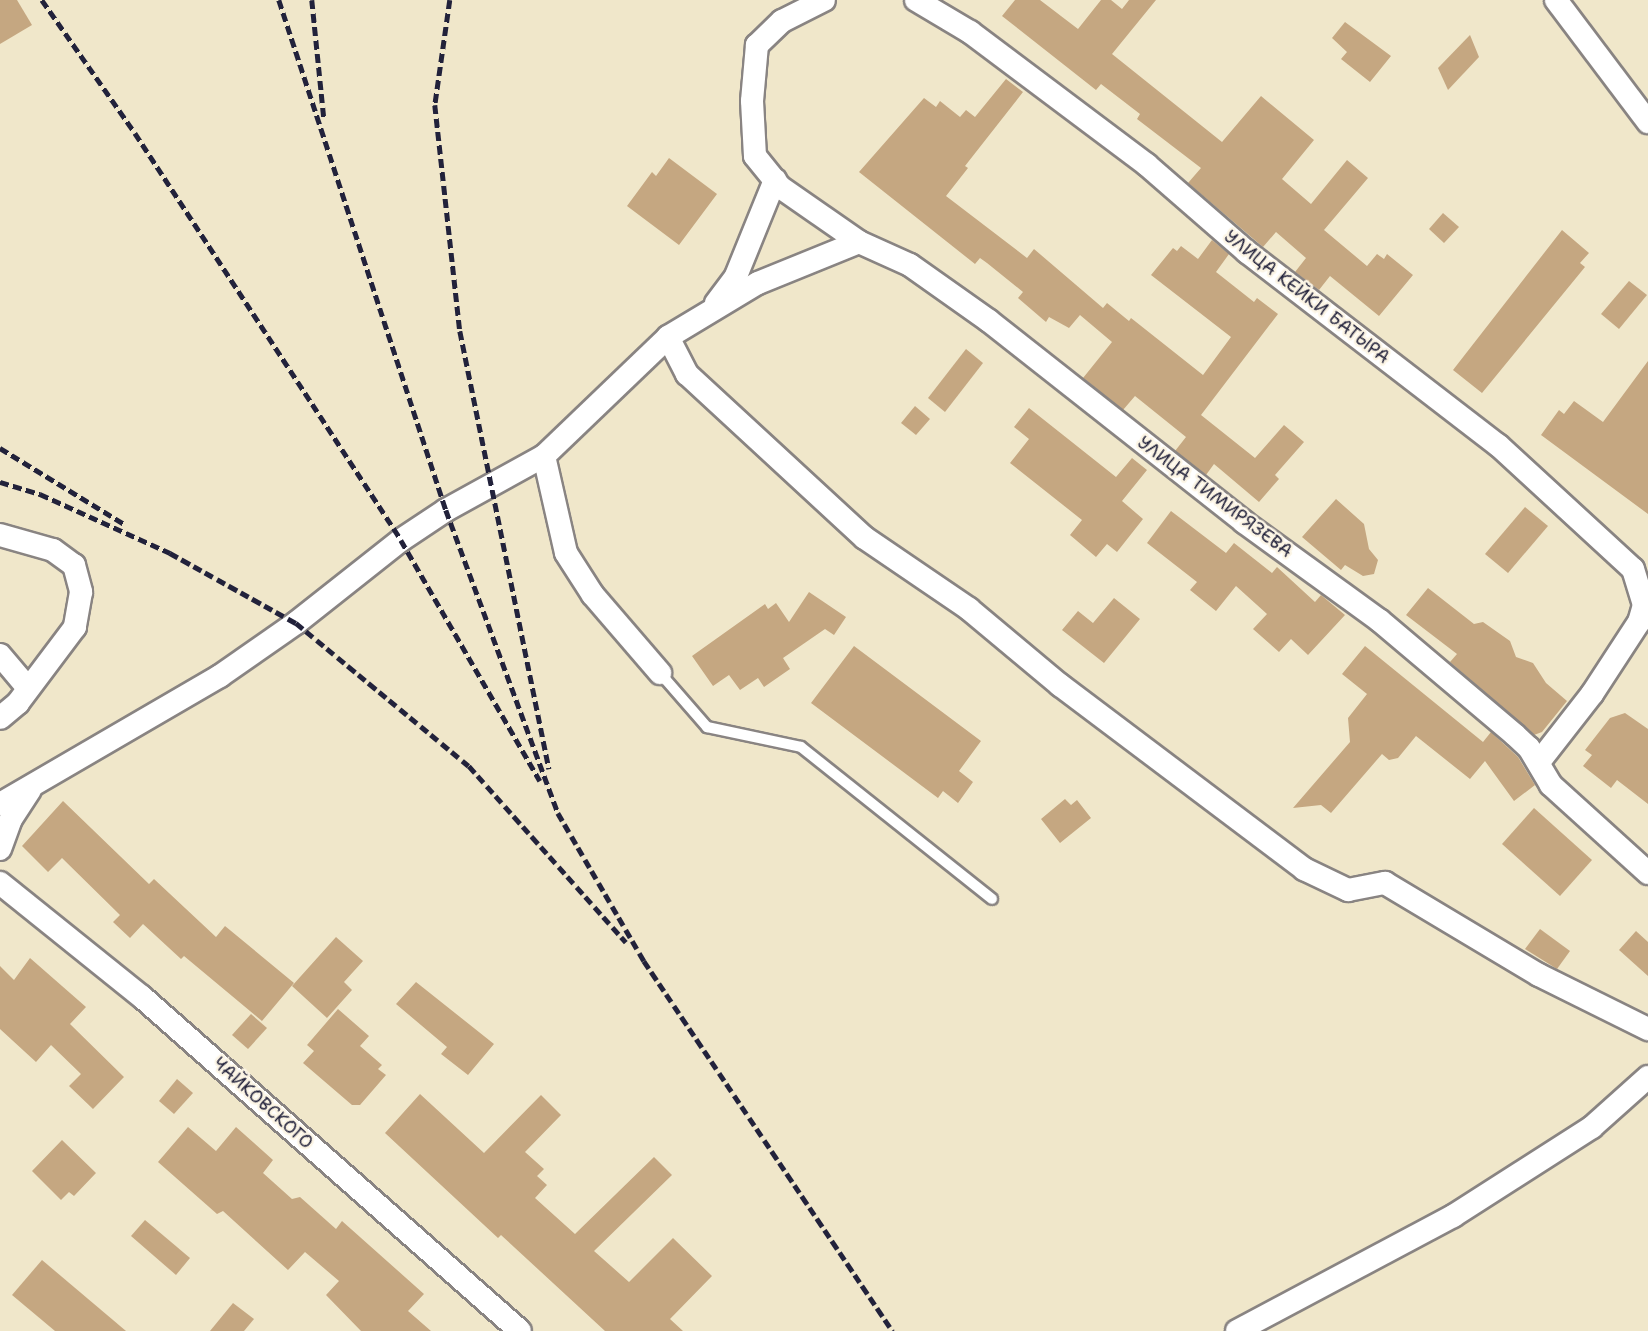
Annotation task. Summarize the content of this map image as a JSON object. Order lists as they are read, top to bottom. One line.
{"streets":{"street":["УЛИЦА КЕЙКИ БАТЫРА","УЛИЦА ТИМИРЯЗЕВА","ЧАЙКОВСКОГО"]}}
